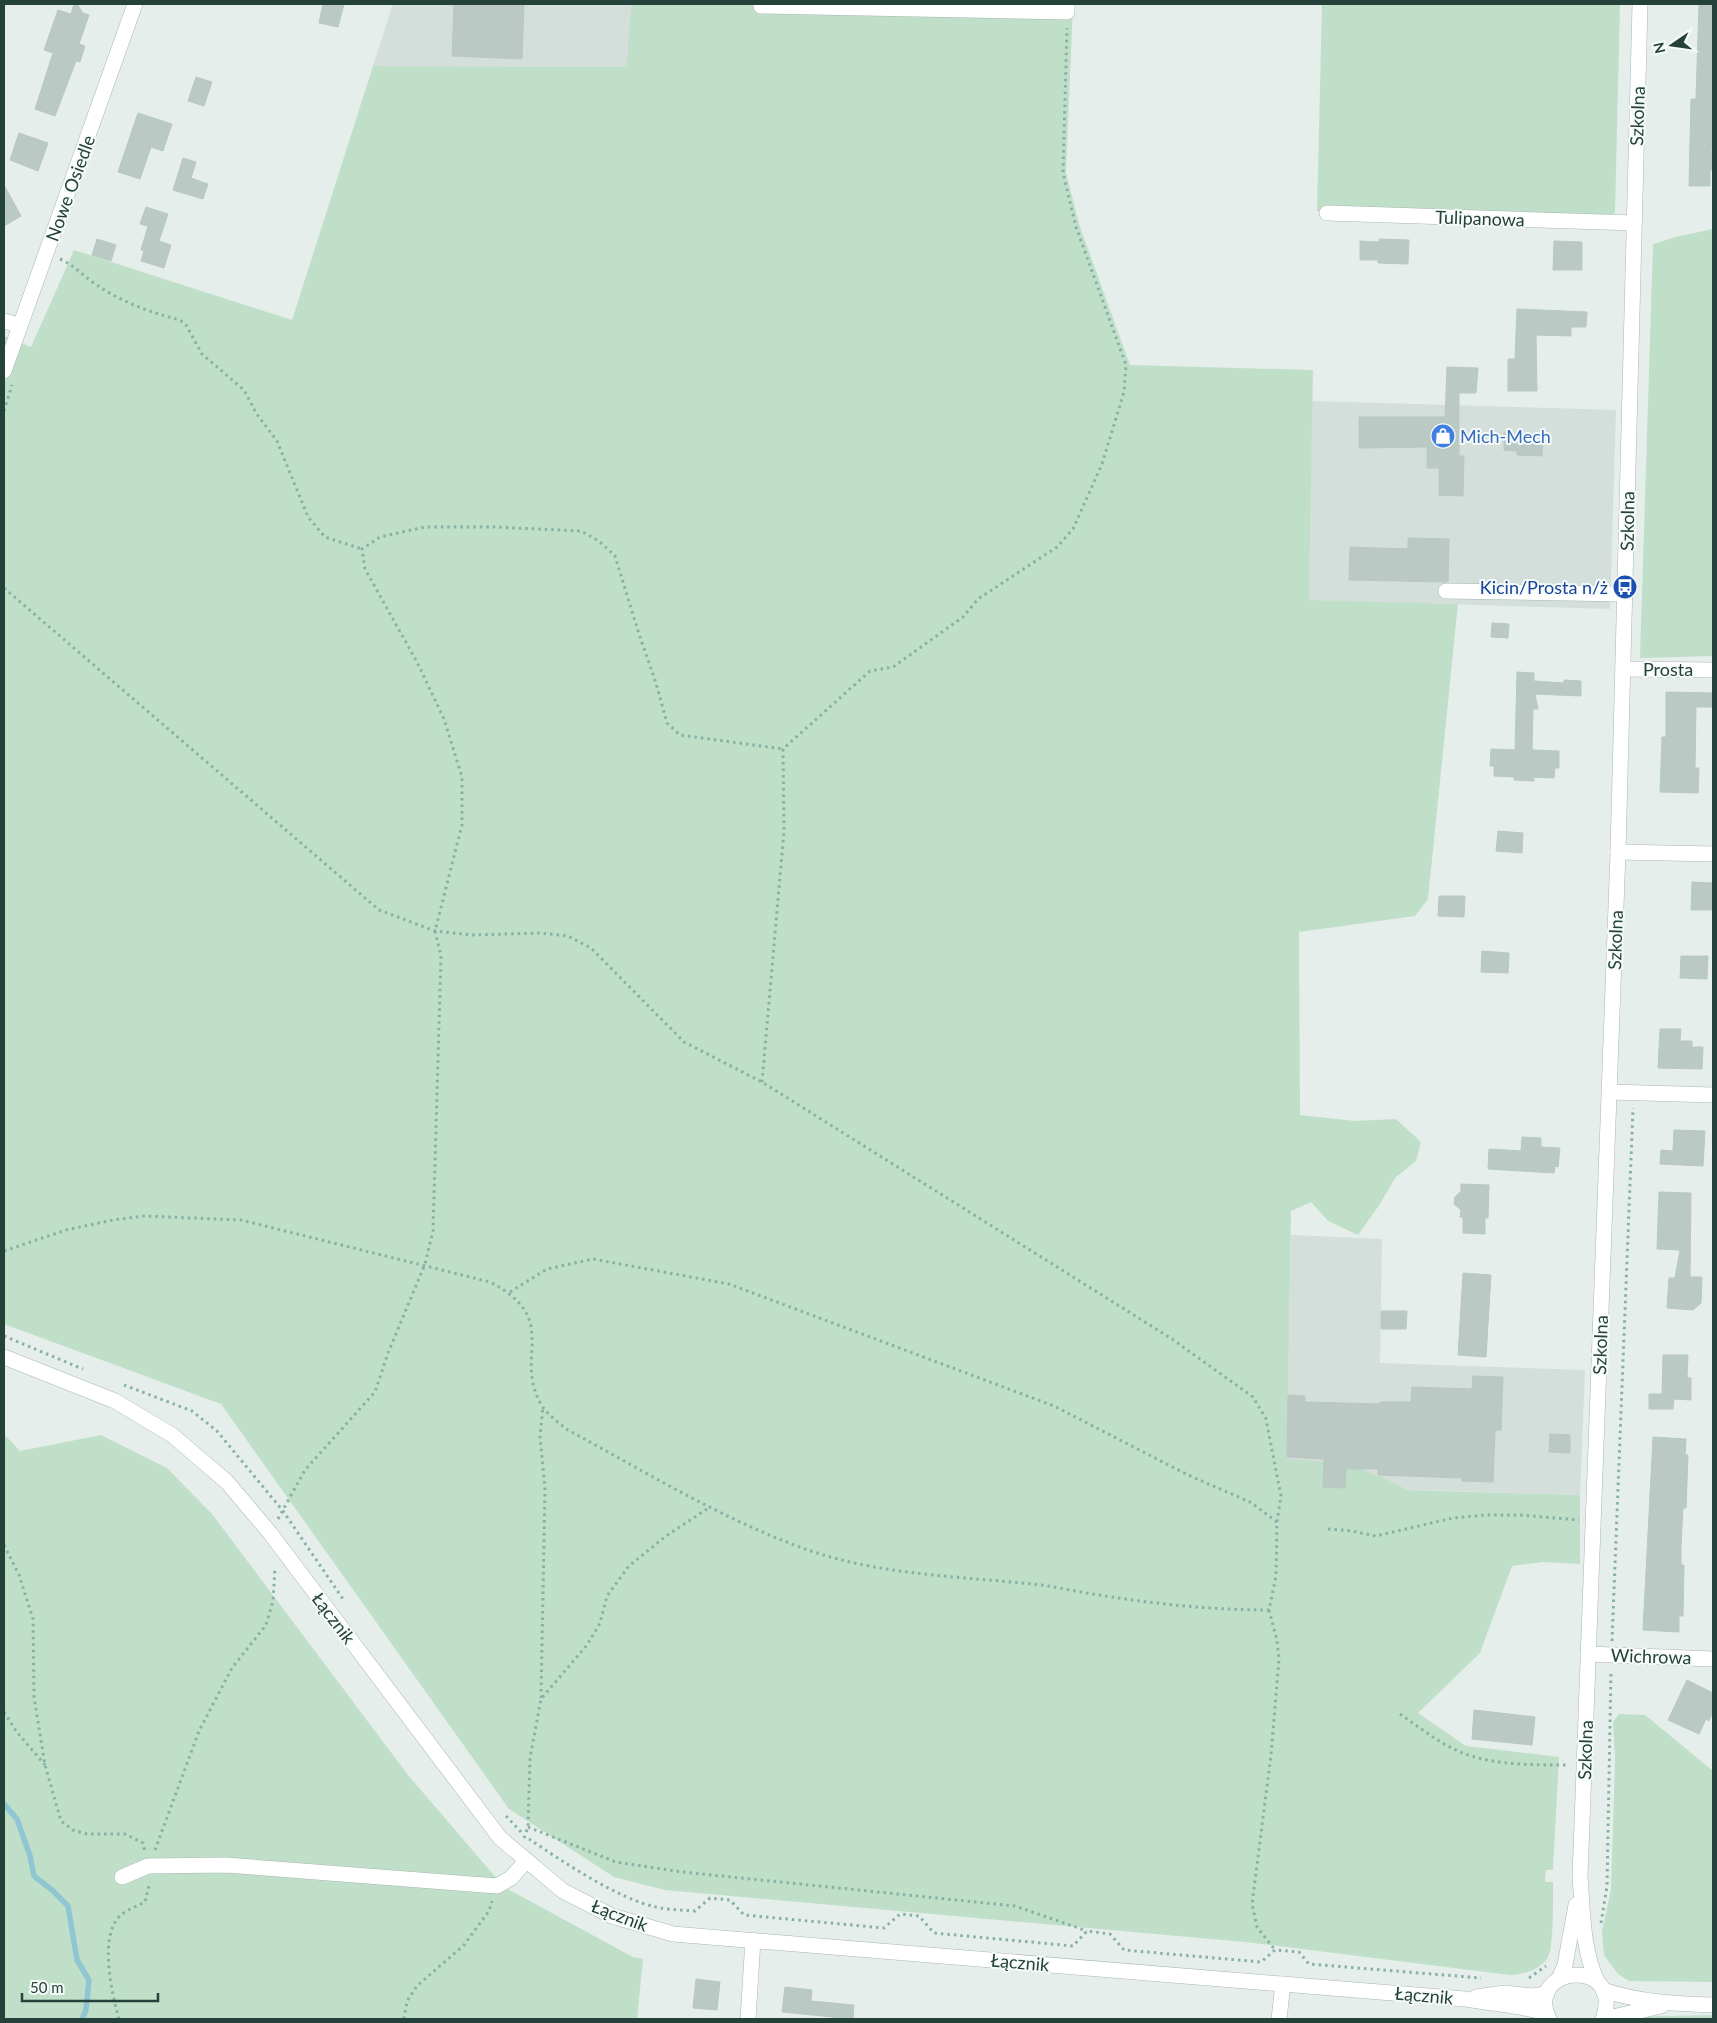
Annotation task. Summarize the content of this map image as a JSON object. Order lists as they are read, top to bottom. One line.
{"streets":{"street":["Szkolna","Nowe Osiedle","Tulipanowa","Prosta","Łącznik","Wichrowa"]},"crossings":[["Szkolna","Tulipanowa"],["Szkolna","Prosta"],["Szkolna","Wichrowa"]],"places":{"shop":["Mich-Mech"],"bus stop":["Kicin/Prosta n/ż"]},"scale_bar":"50 m","north":"left"}
